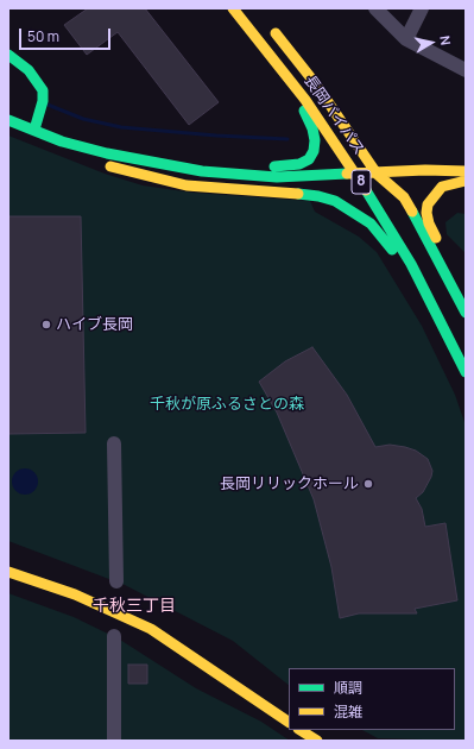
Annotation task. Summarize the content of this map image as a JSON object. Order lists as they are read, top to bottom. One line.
{"streets":{"main road":["長岡バイパス","8"]},"districts":["千秋三丁目"],"parks":["千秋が原ふるさとの森"],"places":["ハイブ長岡","長岡リリックホール"],"legend":["順調","混雑"],"scale_bar":"50 m","north":"right"}
